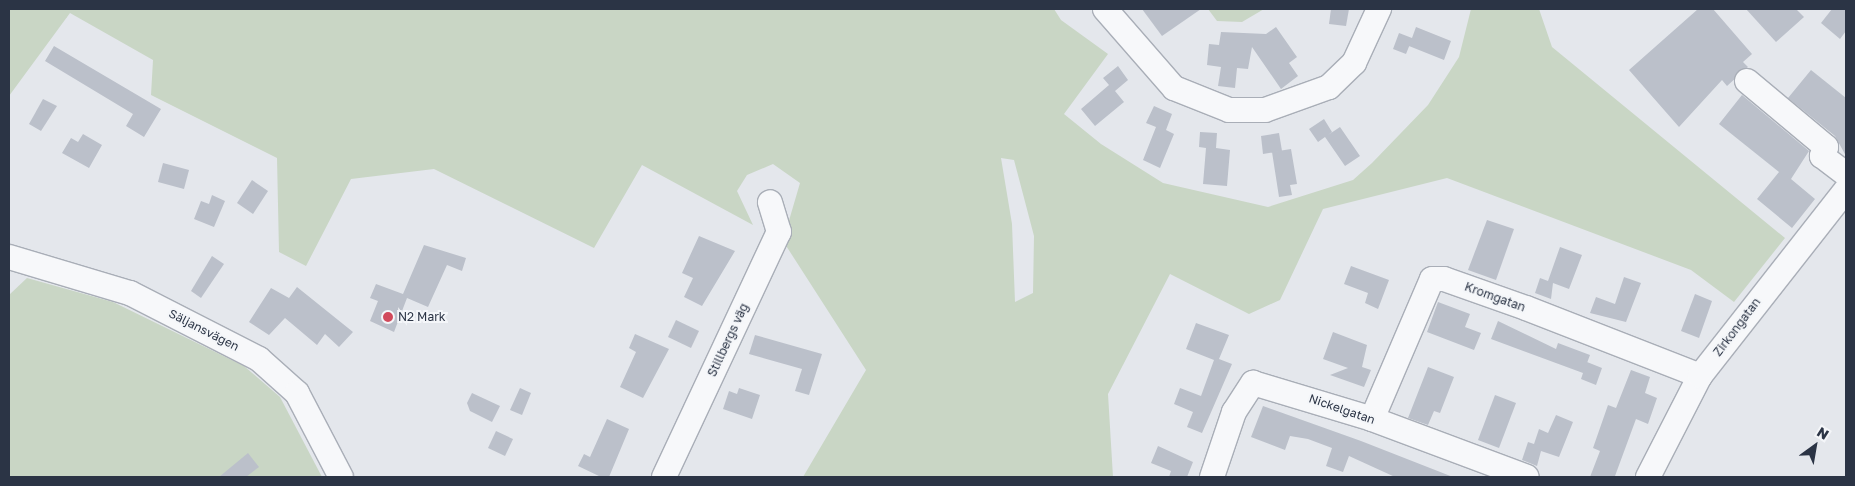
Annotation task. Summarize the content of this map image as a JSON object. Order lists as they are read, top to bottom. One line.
{"streets":{"street":["Kromgatan","Zirkongatan","Säljansvägen","Stillbergs väg","Nickelgatan"]},"crossings":[["Kromgatan","Zirkongatan"],["Kromgatan","Nickelgatan"]],"places":["N2 Mark"],"north":"top right"}
